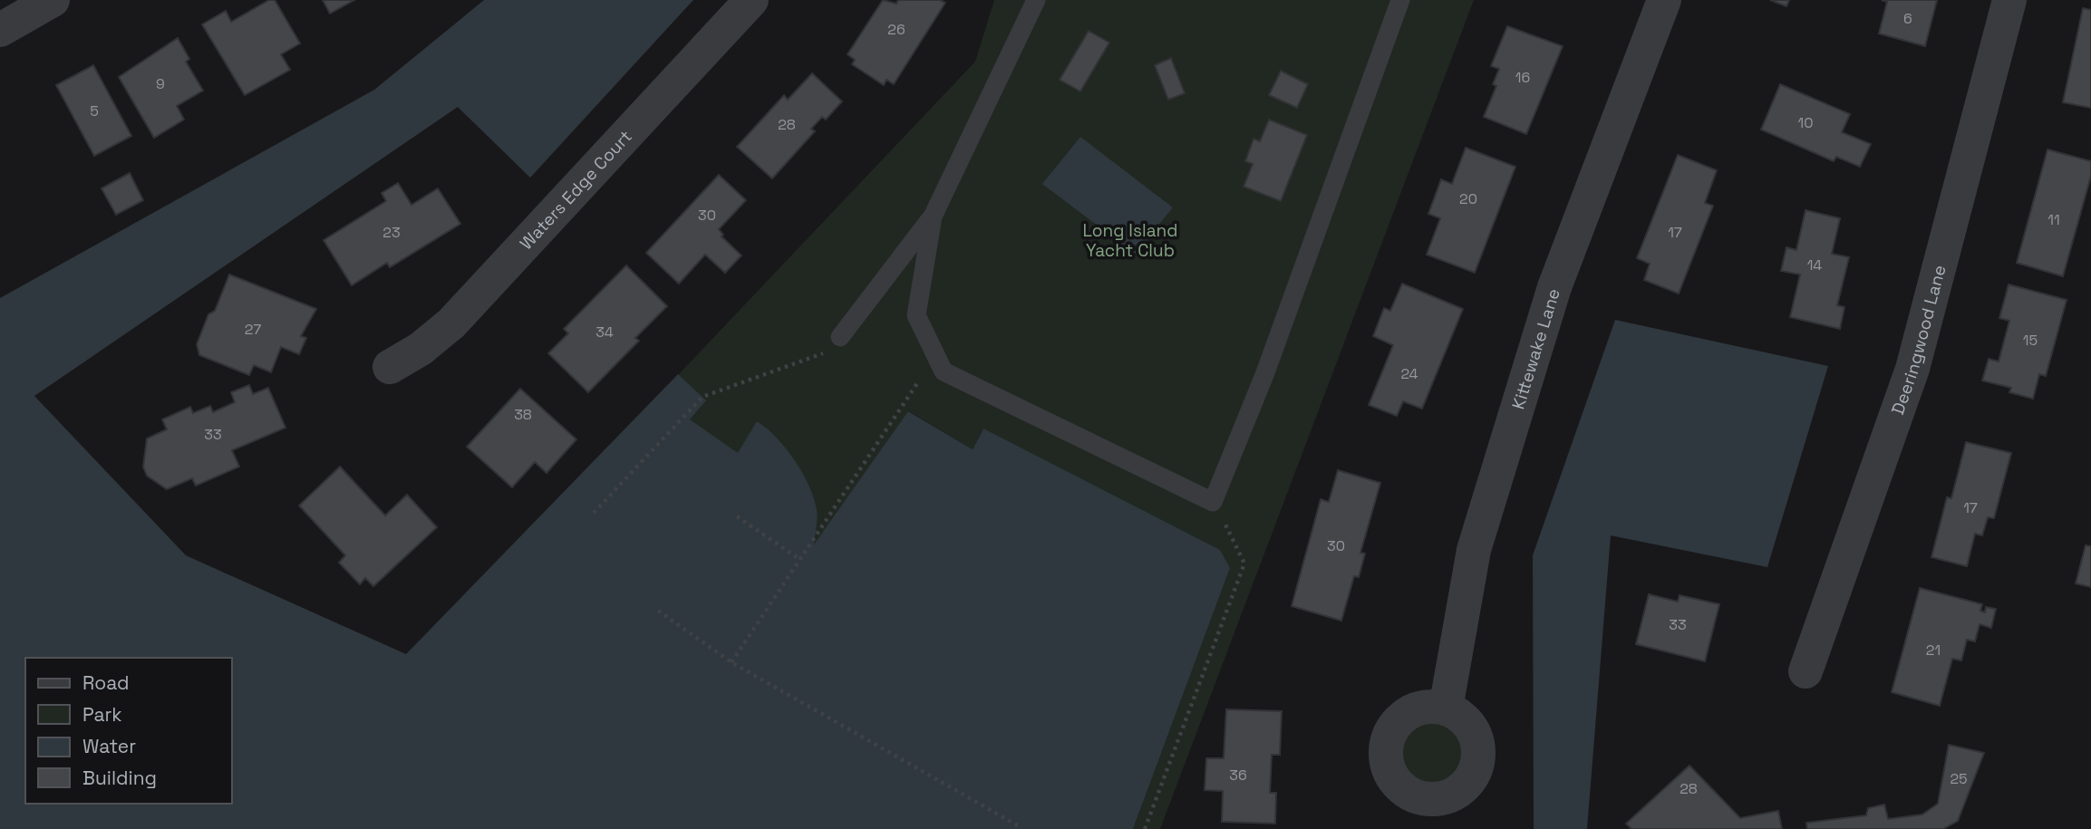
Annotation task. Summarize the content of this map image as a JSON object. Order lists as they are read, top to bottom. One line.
{"streets":{"street":["Waters Edge Court","Deeringwood Lane","Kittewake Lane"]},"parks":["Long Island Yacht Club"],"house_numbers":["6","26","16","9","5","10","28","20","30","11","23","17","14","27","34","15","24","38","33","17","30","33","21","36","25","28"],"legend":["Road","Park","Water","Building"]}
